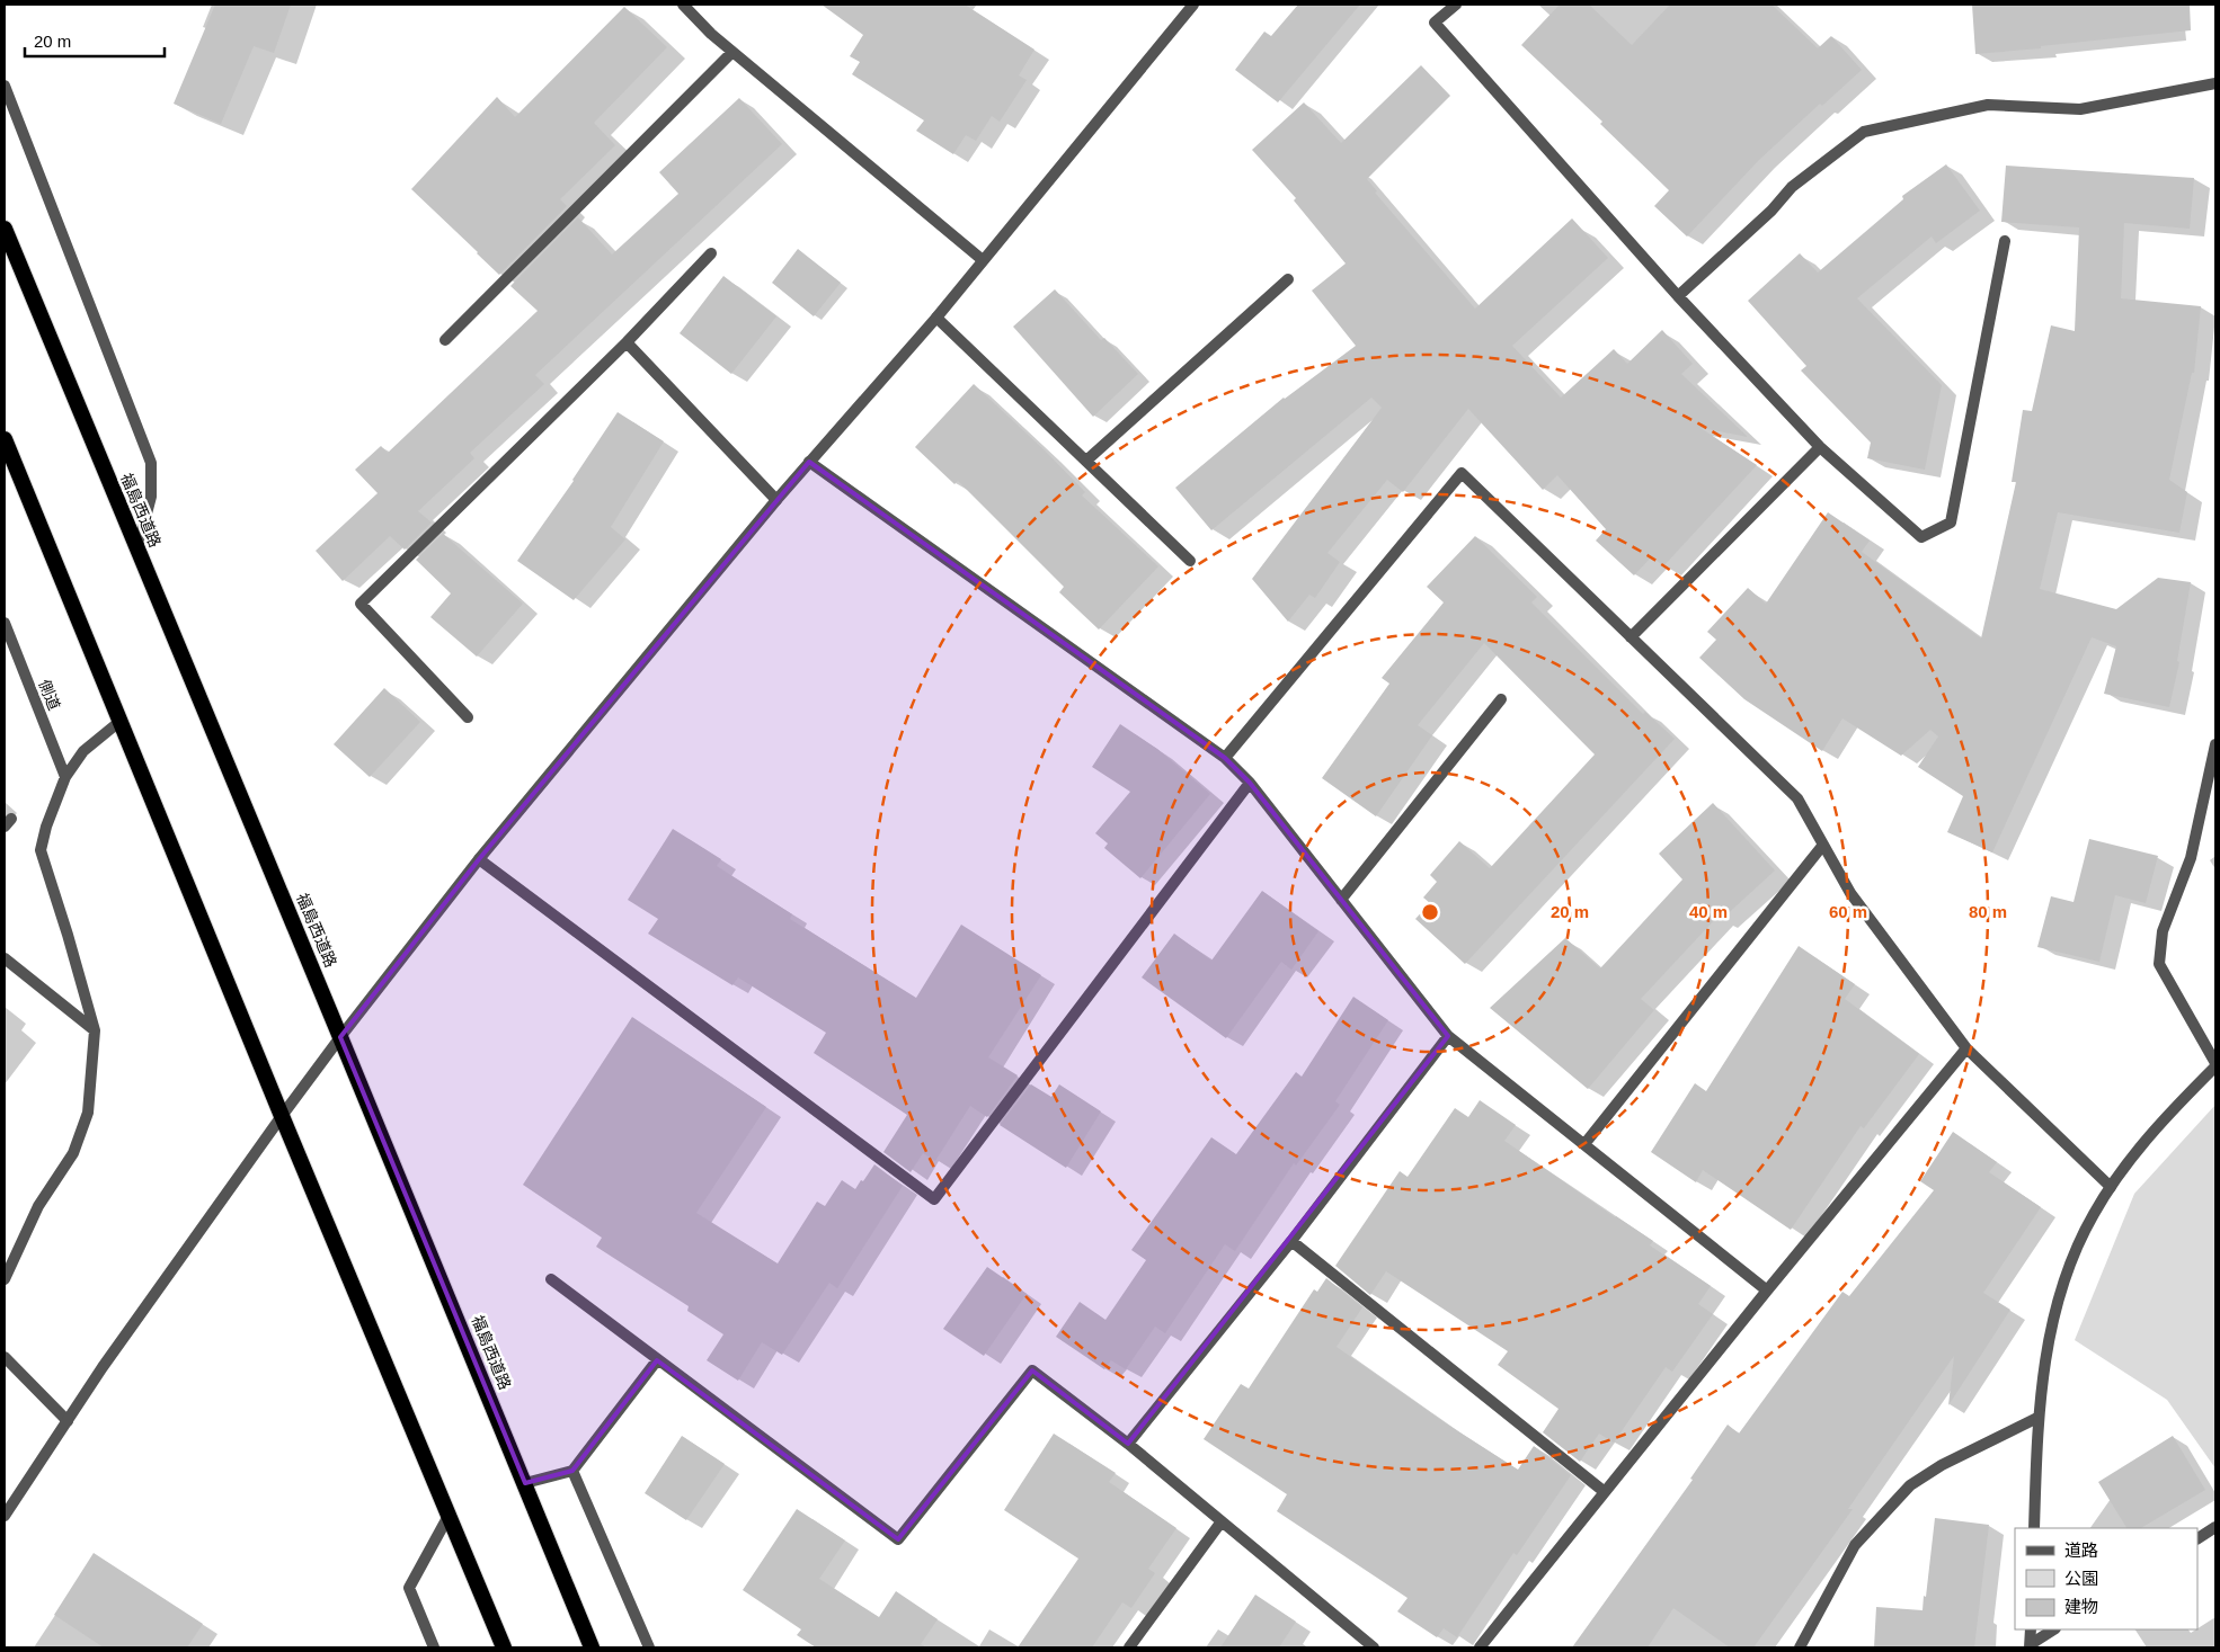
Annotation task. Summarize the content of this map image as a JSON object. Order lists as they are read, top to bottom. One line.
{"streets":{"highway":["福島西道路"],"street":["側道"]},"legend":["道路","公園","建物"],"scale_bar":"20 m","rings":["20 m","40 m","60 m","80 m"]}
